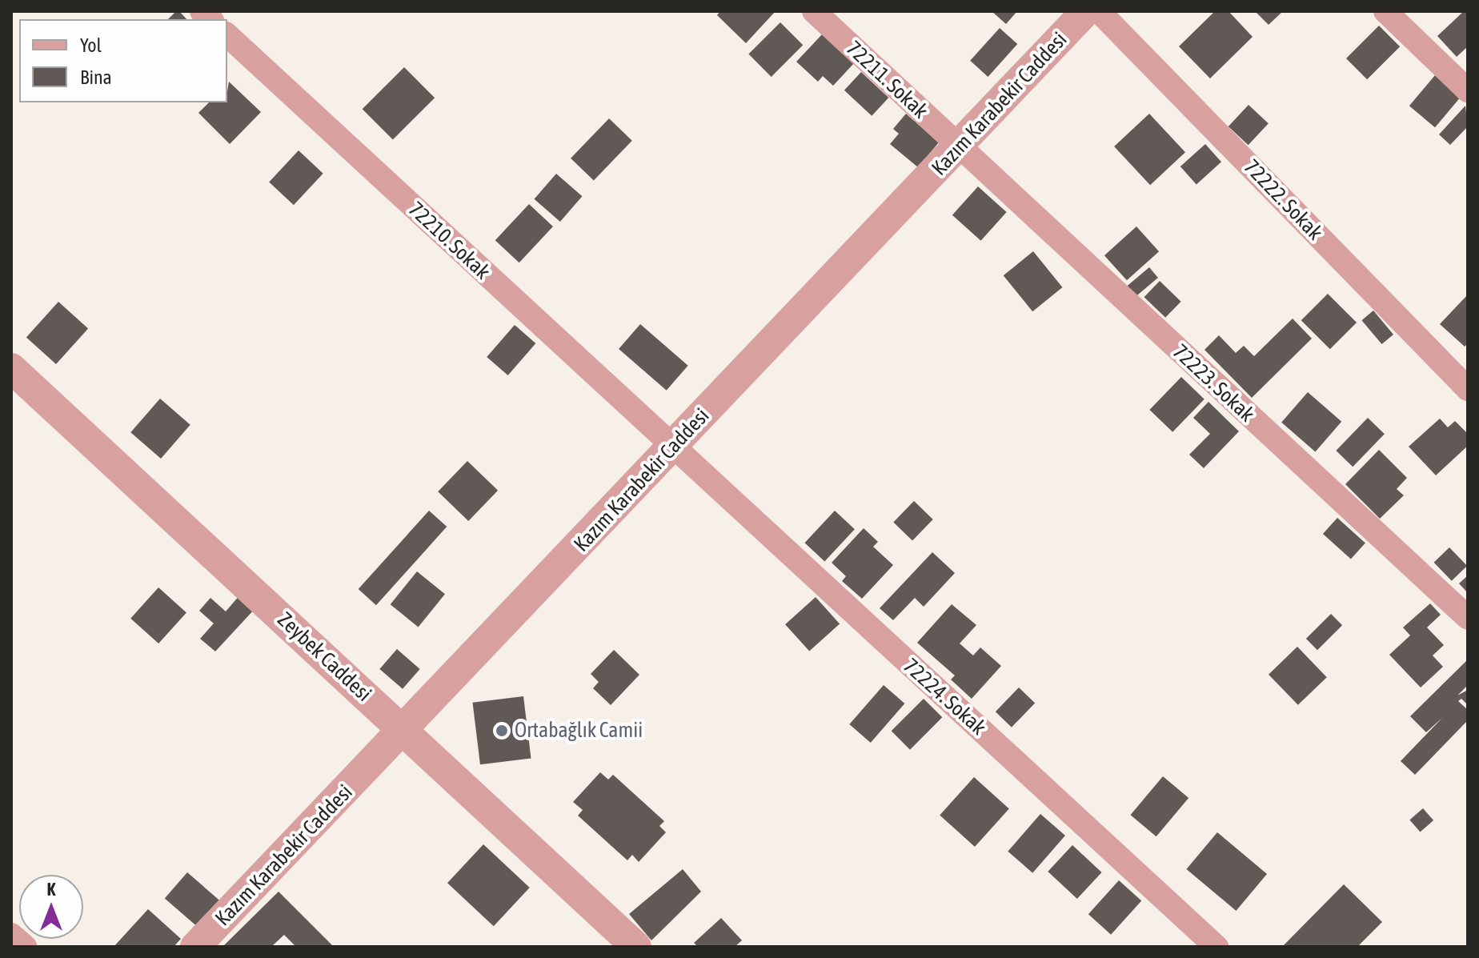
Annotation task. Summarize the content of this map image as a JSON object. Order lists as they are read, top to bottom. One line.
{"streets":{"street":["72211. Sokak","Kazım Karabekir Caddesi","72222. Sokak","72210. Sokak","72223. Sokak","Zeybek Caddesi","72224. Sokak"]},"crossings":[["72211. Sokak","Kazım Karabekir Caddesi"],["72211. Sokak","72223. Sokak"],["Kazım Karabekir Caddesi","72210. Sokak"],["Kazım Karabekir Caddesi","72223. Sokak"],["Kazım Karabekir Caddesi","Zeybek Caddesi"],["Kazım Karabekir Caddesi","72224. Sokak"],["72210. Sokak","72224. Sokak"]],"places":["Ortabağlık Camii"],"legend":["Yol","Bina"],"north":"top"}
